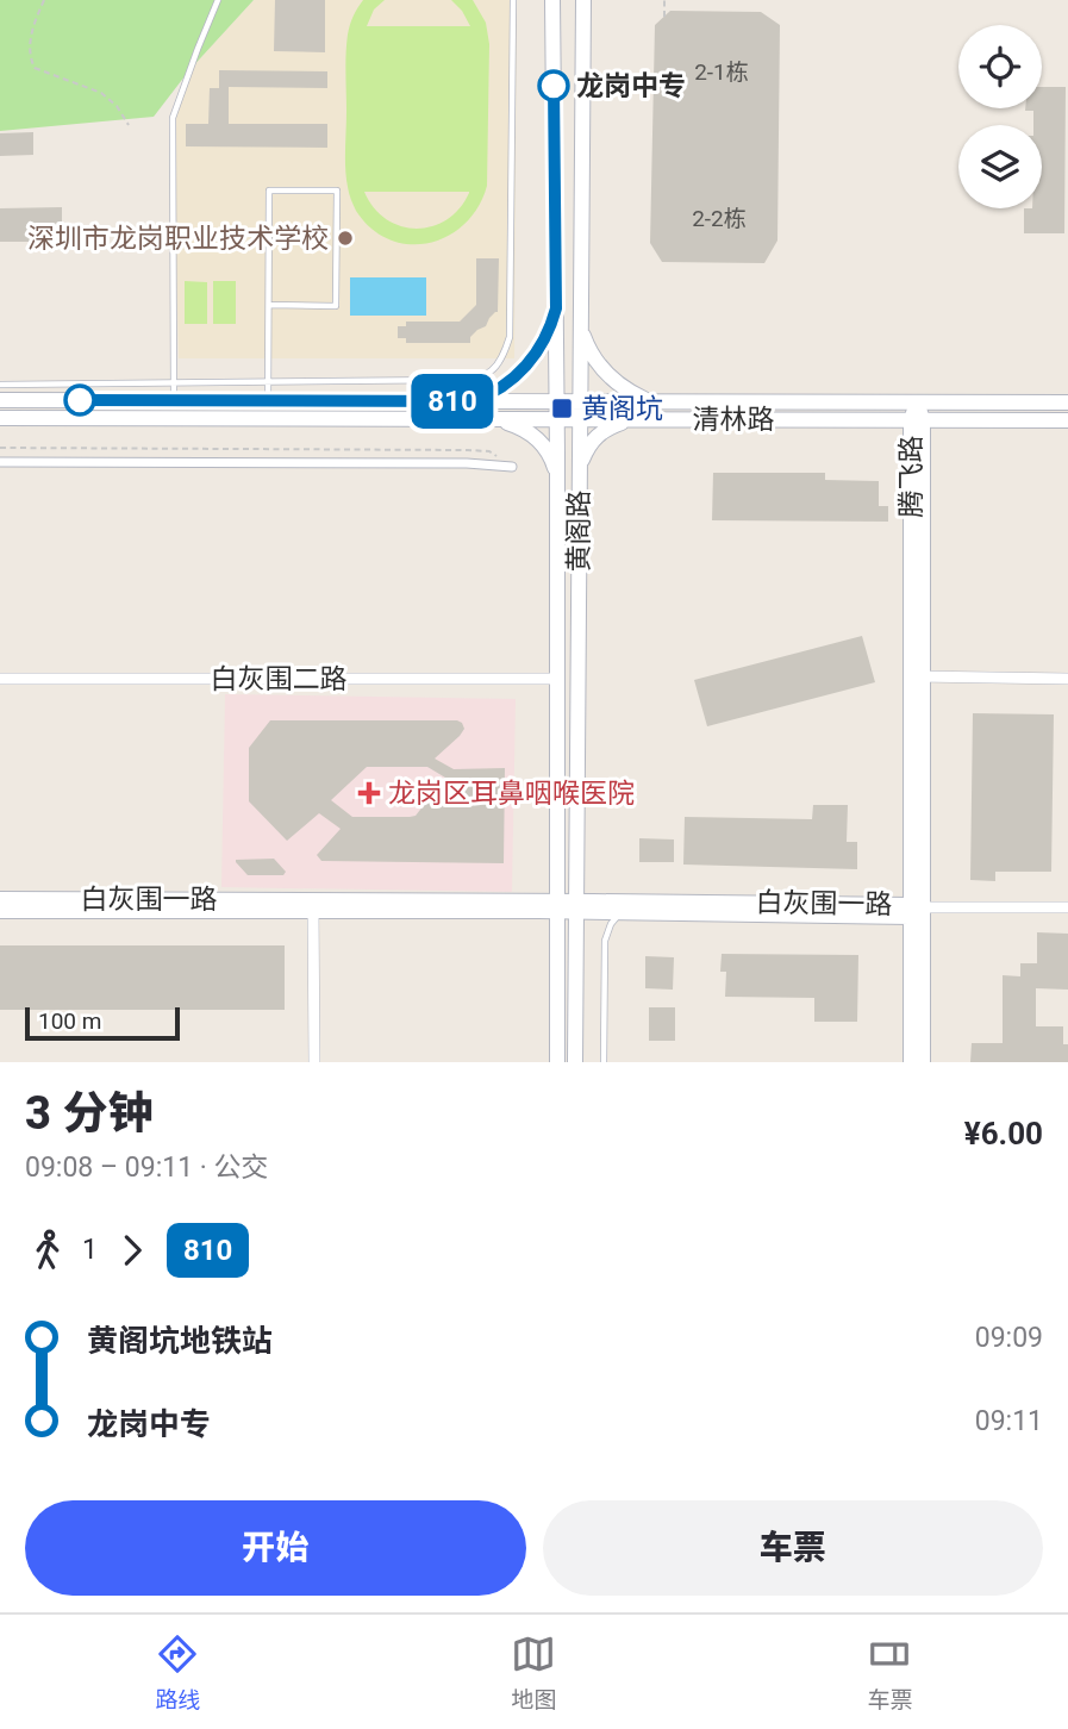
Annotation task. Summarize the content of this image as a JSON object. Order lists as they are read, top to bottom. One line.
{"streets":{"main road":["清林路","腾飞路","黄阁路","白灰围一路"],"street":["白灰围二路"]},"crossings":[["清林路","腾飞路"],["清林路","黄阁路"],["腾飞路","白灰围一路"],["黄阁路","白灰围二路"],["黄阁路","白灰围一路"]],"places":{"other":["龙岗中专","深圳市龙岗职业技术学校"],"transit":["黄阁坑"],"health":["龙岗区耳鼻咽喉医院"]},"lines":["bus line 810"],"house_numbers":["2-1栋","2-2栋"],"scale_bar":"100 m","page":{"on_map":"810","scale":"100 m","heading":["3 分钟","09:08 – 09:11 · 公交","¥6.00"],"legs":["1","810"],"list":[{"name":"黄阁坑地铁站","value":"09:09"},{"name":"龙岗中专","value":"09:11"}],"buttons":["开始","车票"],"tabs":["路线","地图","车票"]}}
